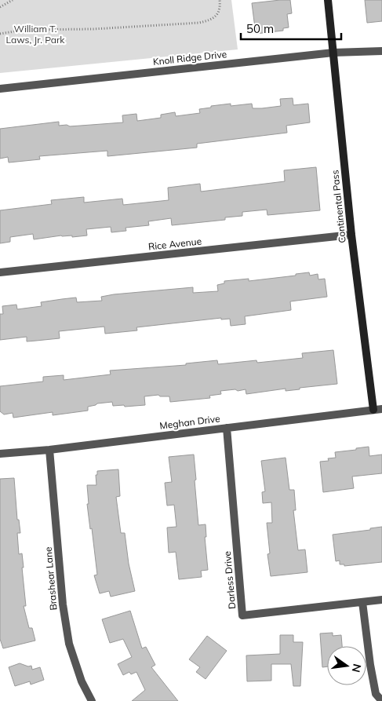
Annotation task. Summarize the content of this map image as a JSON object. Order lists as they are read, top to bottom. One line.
{"streets":{"street":["Knoll Ridge Drive","Continental Pass","Rice Avenue","Meghan Drive","Brashear Lane","Darless Drive"]},"crossings":[["Knoll Ridge Drive","Continental Pass"],["Continental Pass","Rice Avenue"],["Continental Pass","Meghan Drive"],["Meghan Drive","Brashear Lane"],["Meghan Drive","Darless Drive"]],"parks":["William T. Laws, Jr. Park"],"scale_bar":"50 m","north":"right"}
